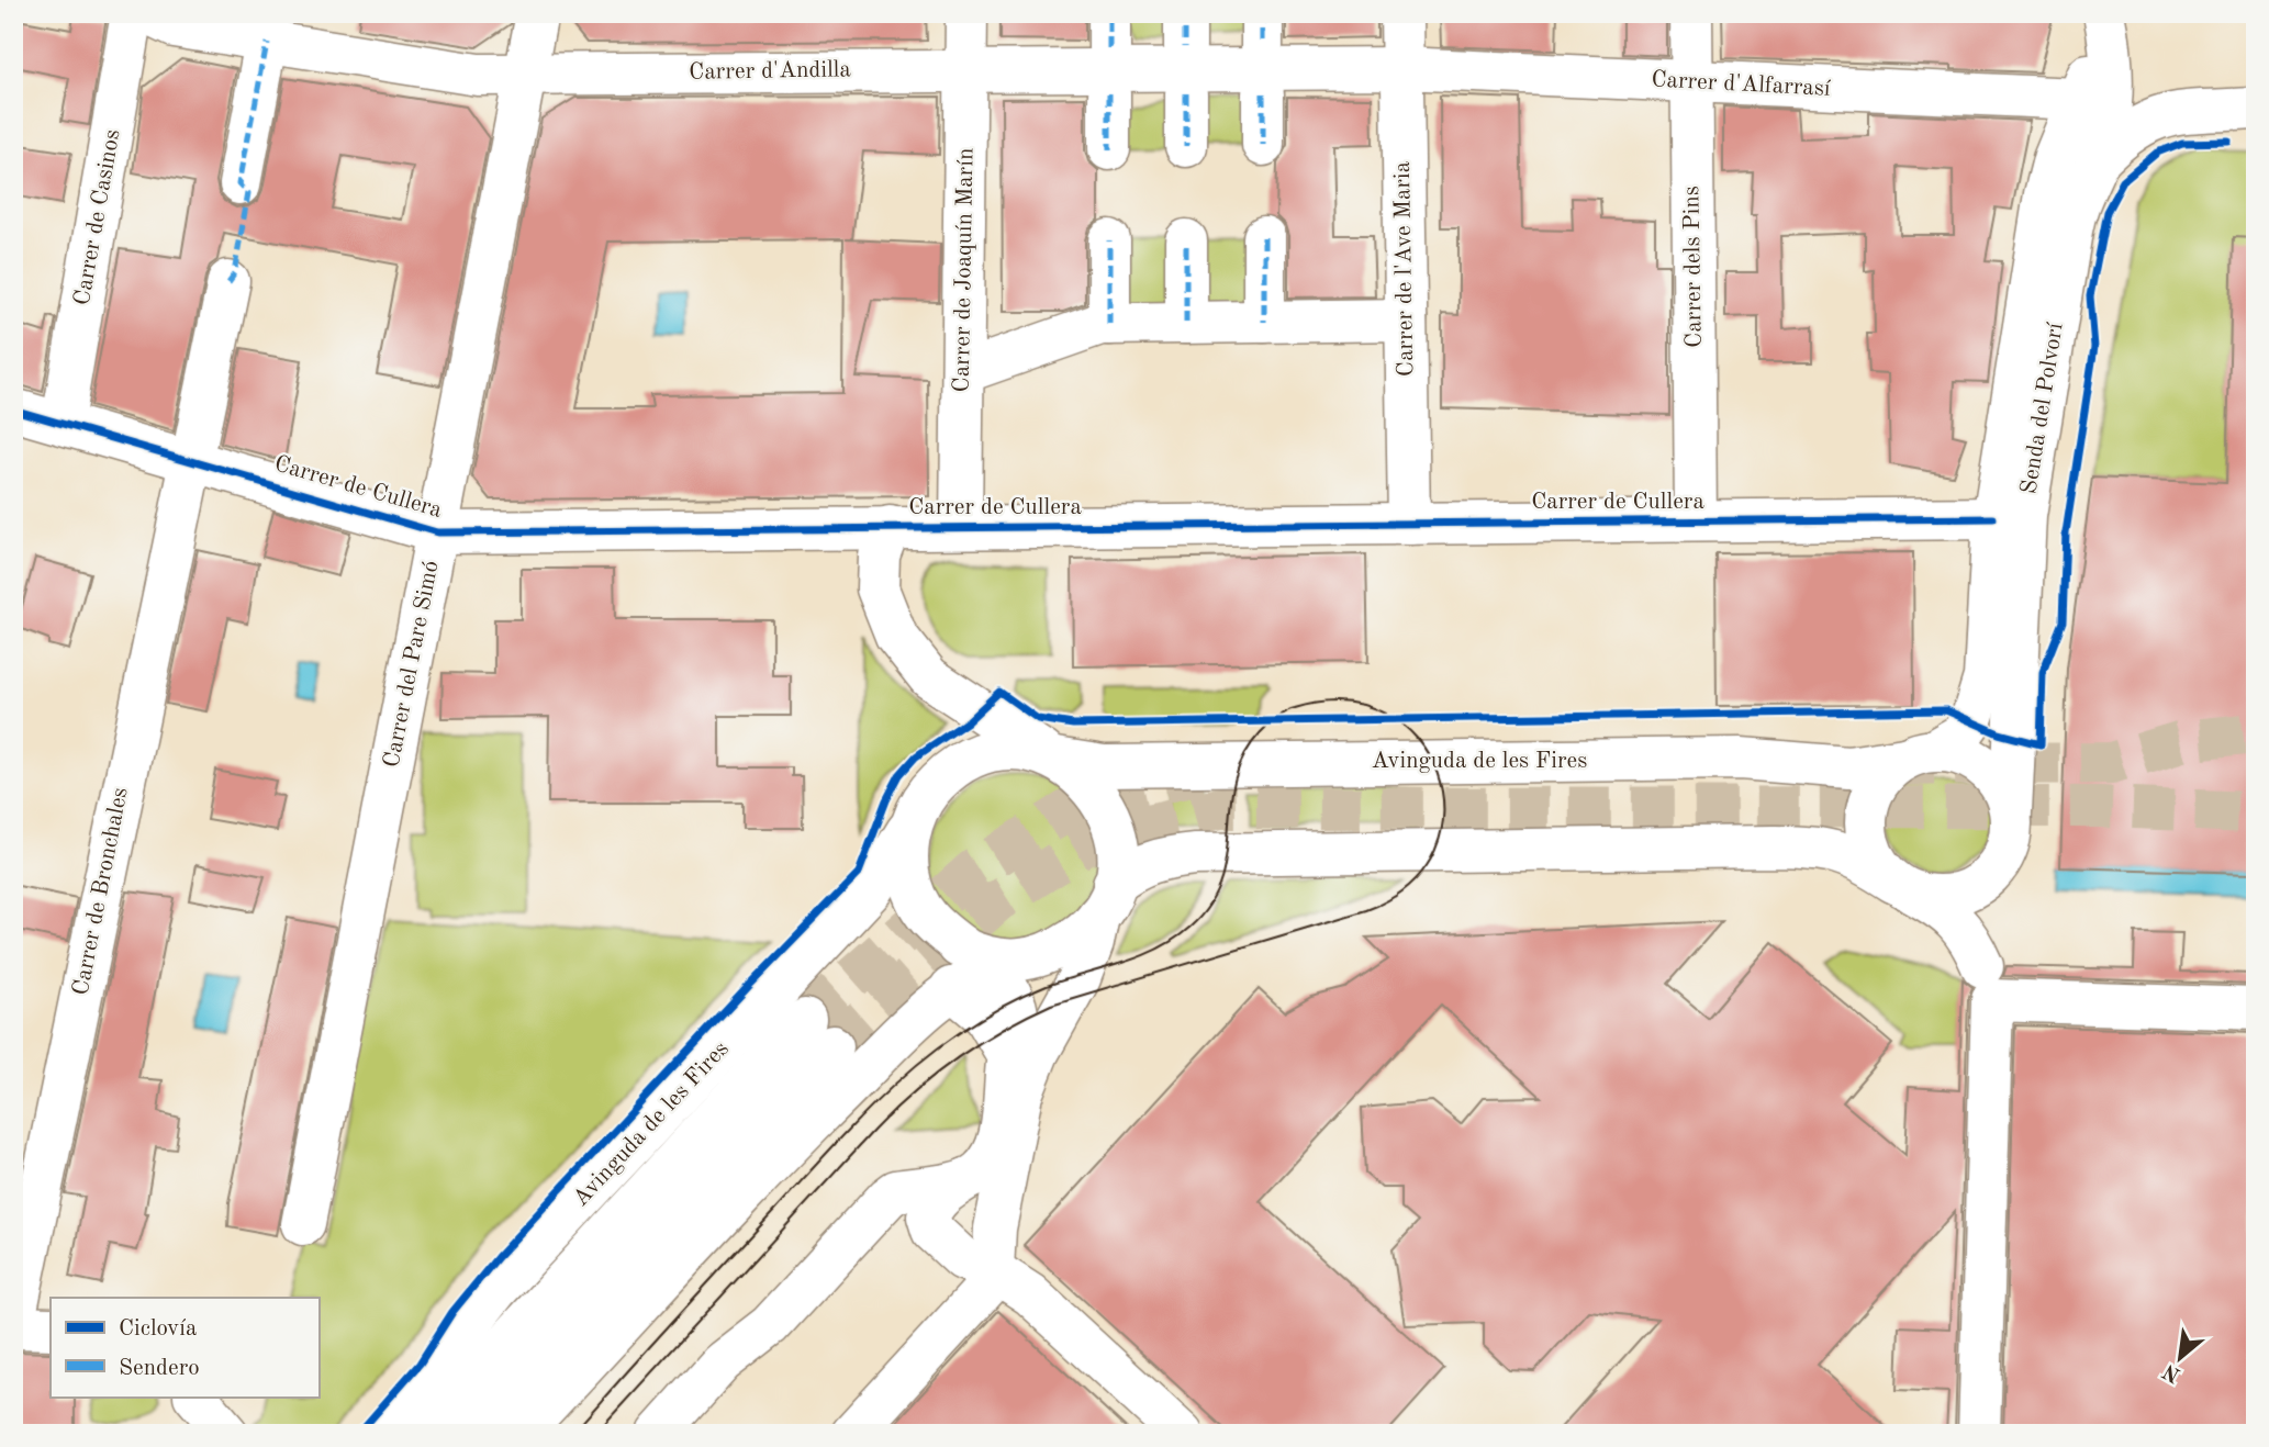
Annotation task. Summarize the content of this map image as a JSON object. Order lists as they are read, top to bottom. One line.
{"streets":{"street":["Carrer d'Andilla","Carrer d'Alfarrasí","Carrer de Casinos","Carrer dels Pins","Carrer de l'Ave Maria","Carrer de Joaquín Marín","Senda del Polvorí","Carrer de Cullera","Carrer del Pare Simó","Avinguda de les Fires","Carrer de Bronchales"]},"crossings":[["Carrer d'Andilla","Carrer d'Alfarrasí"],["Carrer d'Andilla","Carrer de l'Ave Maria"],["Carrer d'Andilla","Carrer de Joaquín Marín"],["Carrer d'Andilla","Carrer del Pare Simó"],["Carrer d'Alfarrasí","Carrer dels Pins"],["Carrer d'Alfarrasí","Carrer de l'Ave Maria"],["Carrer d'Alfarrasí","Senda del Polvorí"],["Carrer de Casinos","Carrer de Cullera"],["Carrer dels Pins","Carrer de Cullera"],["Carrer de l'Ave Maria","Carrer de Cullera"],["Carrer de Joaquín Marín","Carrer de Cullera"],["Senda del Polvorí","Carrer de Cullera"],["Senda del Polvorí","Avinguda de les Fires"],["Carrer de Cullera","Carrer del Pare Simó"],["Carrer de Cullera","Carrer de Bronchales"]],"legend":["Ciclovía","Sendero"],"north":"bottom left"}
